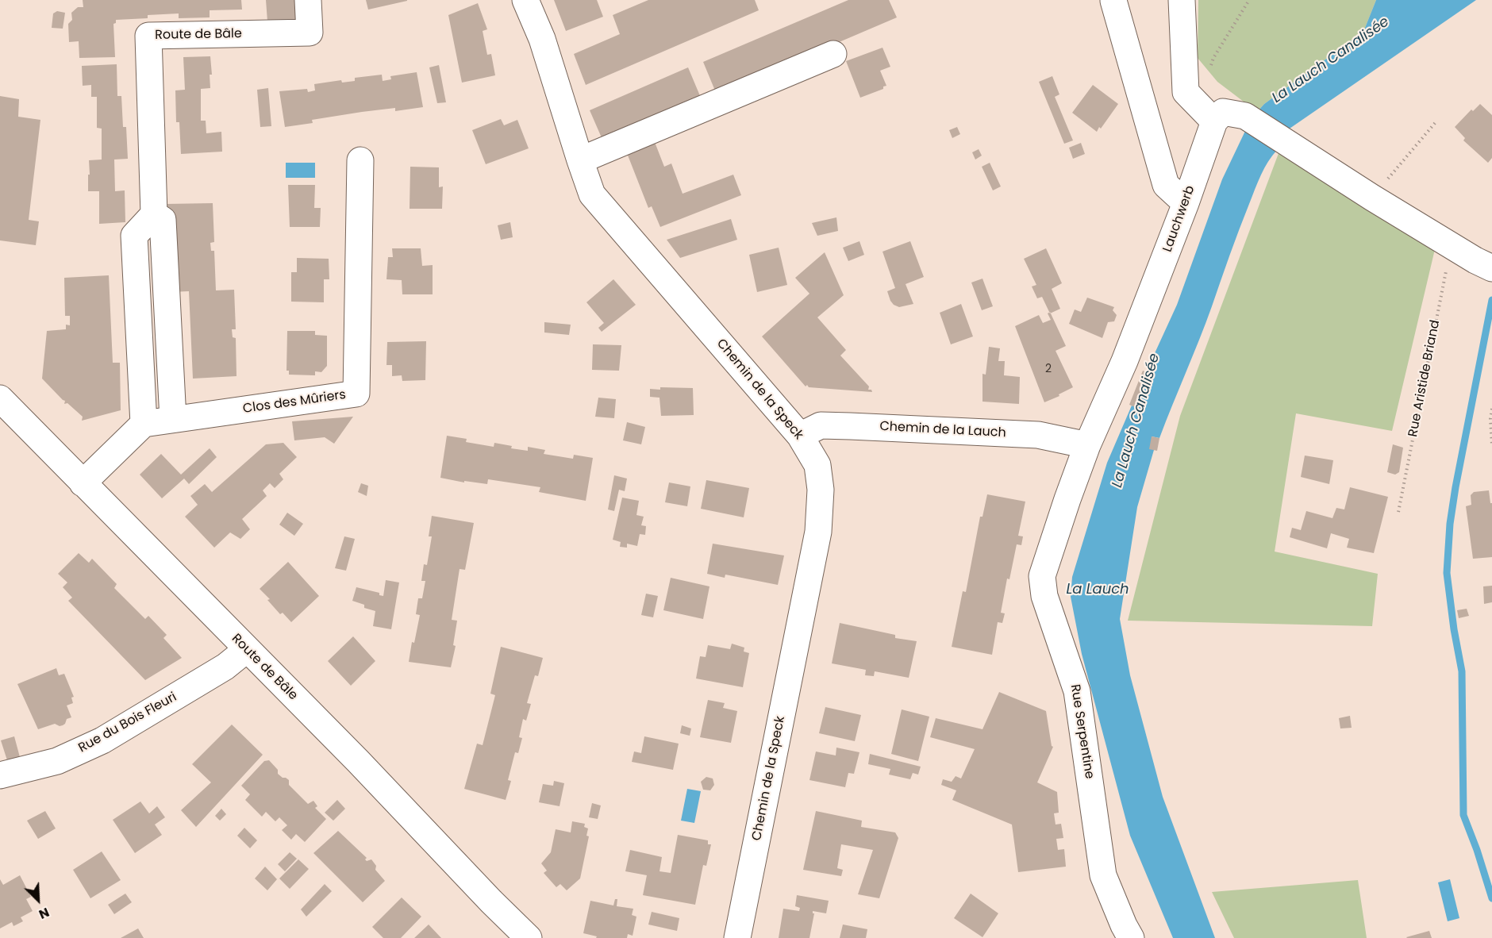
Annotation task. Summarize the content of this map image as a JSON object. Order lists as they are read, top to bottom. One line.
{"streets":{"street":["Route de Bâle","Lauchwerb","Chemin de la Speck","Clos des Mûriers","Chemin de la Lauch","Rue du Bois Fleuri","Rue Serpentine"],"path":["Rue Aristide Briand"]},"crossings":[["Route de Bâle","Clos des Mûriers"],["Route de Bâle","Rue du Bois Fleuri"],["Lauchwerb","Chemin de la Lauch"],["Lauchwerb","Rue Serpentine"],["Chemin de la Speck","Chemin de la Lauch"],["Chemin de la Lauch","Rue Serpentine"]],"water":["La Lauch Canalisée","La Lauch"],"house_numbers":["2"],"north":"bottom right"}
